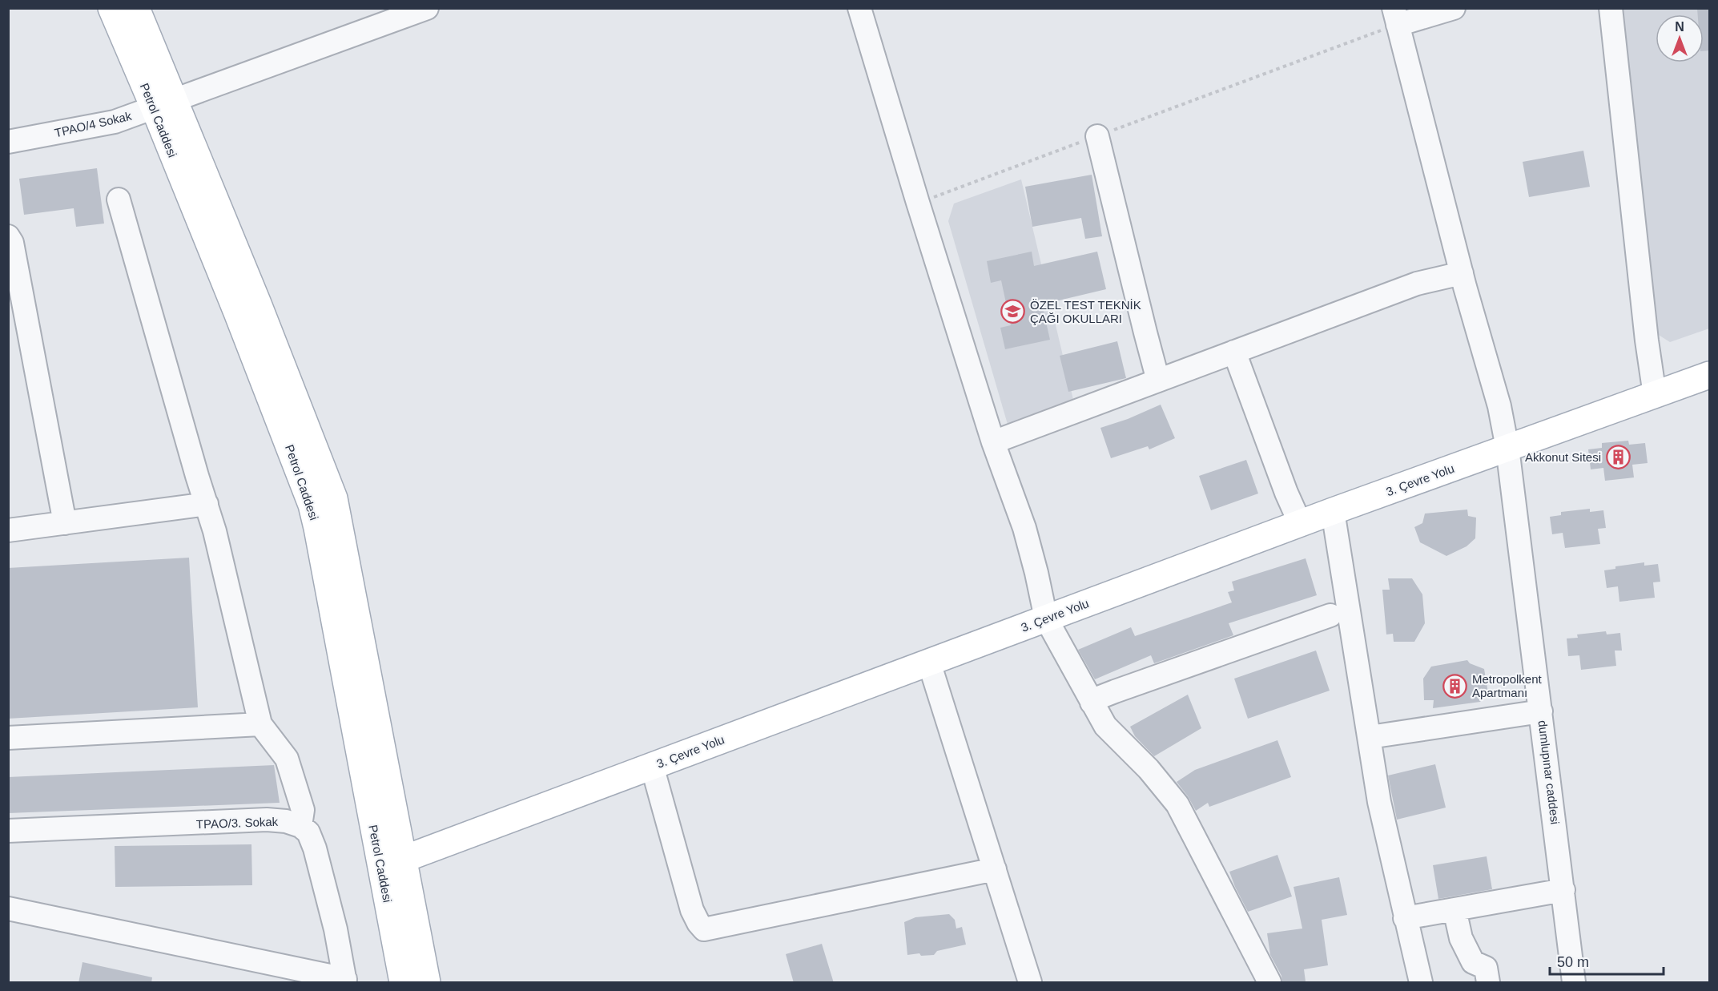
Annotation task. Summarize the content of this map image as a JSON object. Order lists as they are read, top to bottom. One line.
{"streets":{"main road":["Petrol Caddesi","3. Çevre Yolu"],"street":["TPAO/4 Sokak","dumlupınar caddesi","TPAO/3. Sokak"]},"crossings":[["Petrol Caddesi","TPAO/4 Sokak"],["Petrol Caddesi","3. Çevre Yolu"],["3. Çevre Yolu","dumlupınar caddesi"]],"places":{"school or university":["ÖZEL TEST TEKNİK ÇAĞI OKULLARI"],"building":["Akkonut Sitesi","Metropolkent Apartmanı"]},"scale_bar":"50 m","north":"top"}
